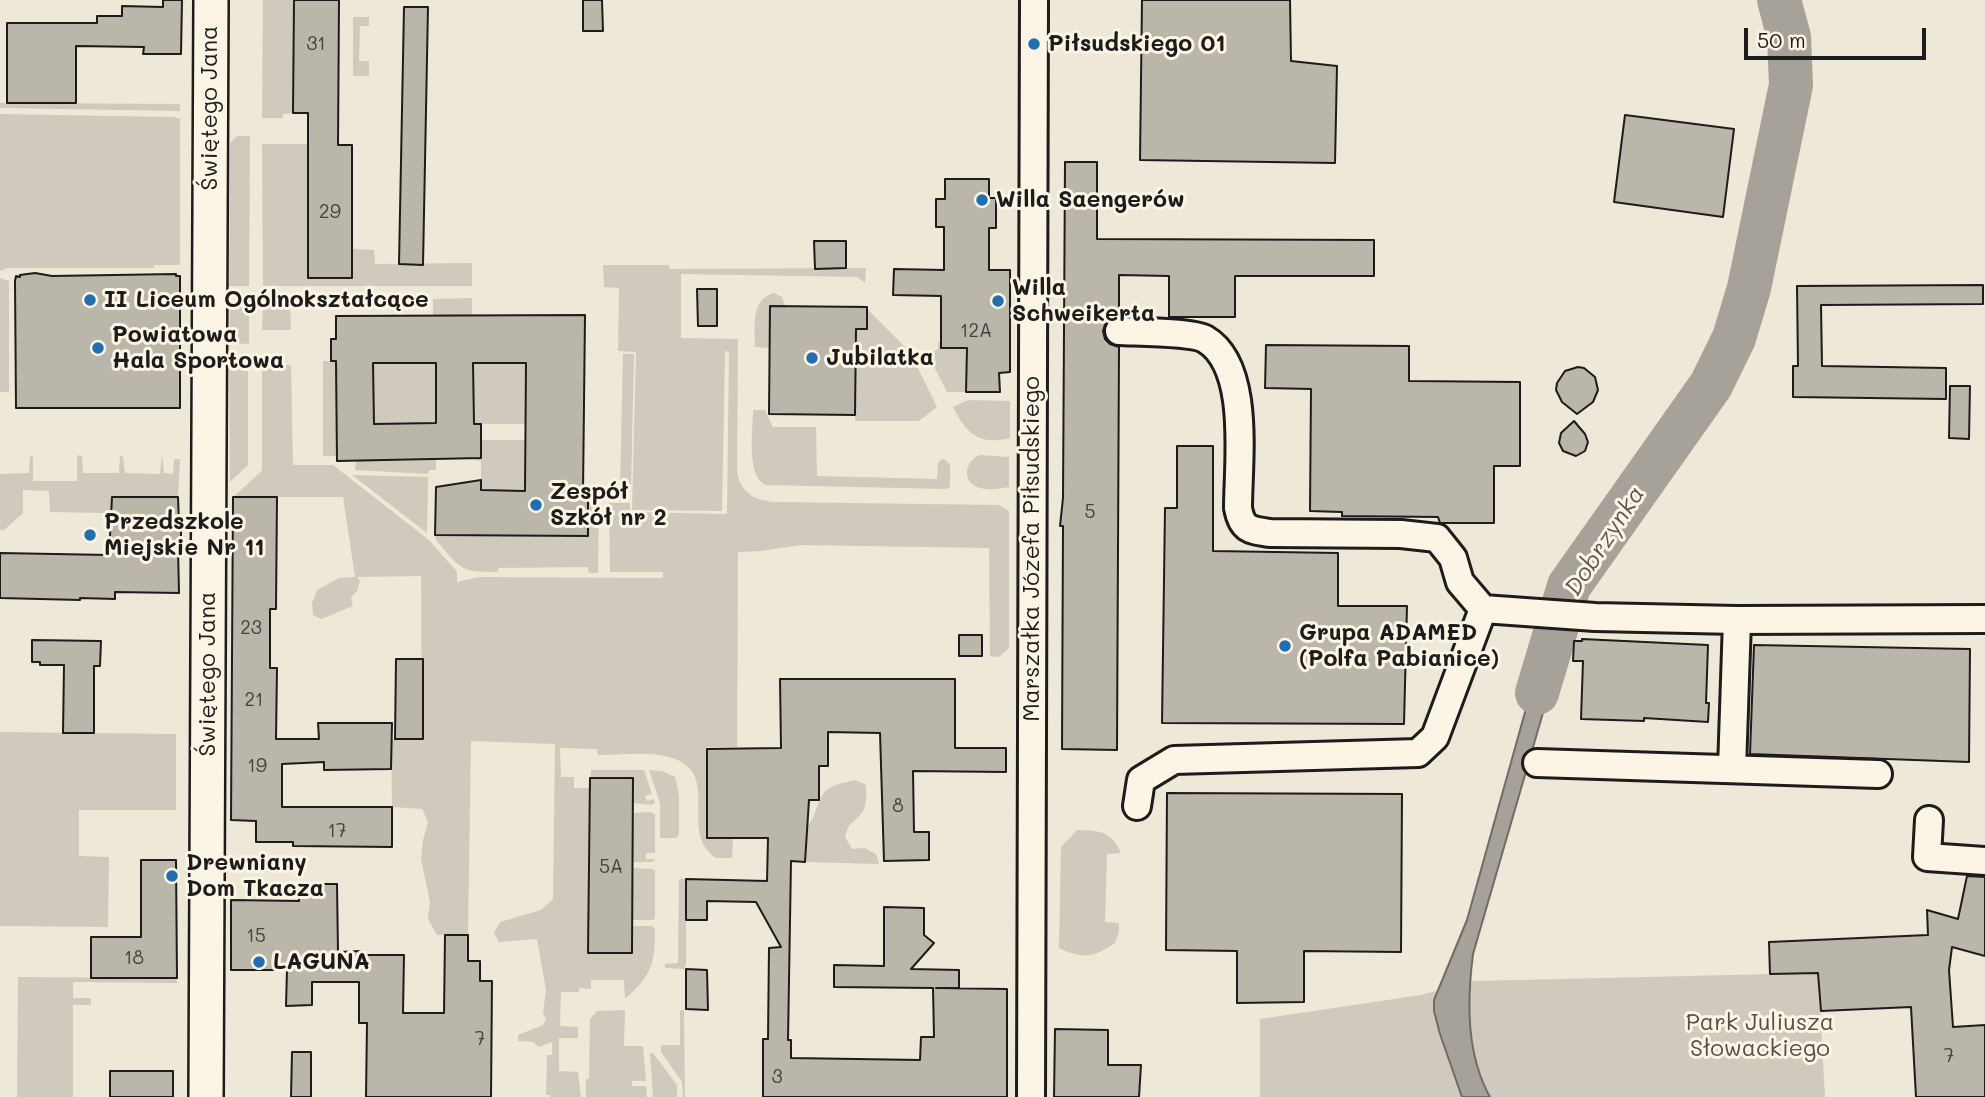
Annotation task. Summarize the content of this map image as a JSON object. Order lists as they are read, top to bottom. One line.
{"streets":{"main road":["Świętego Jana"],"street":["Marszałka Józefa Piłsudskiego"]},"water":["Dobrzynka"],"parks":["Park Juliusza Słowackiego"],"places":["Piłsudskiego 01","Willa Saengerów","II Liceum Ogólnokształcące","Willa Schweikerta","Powiatowa Hala Sportowa","Jubilatka","Zespół Szkół nr 2","Przedszkole Miejskie Nr 11","Grupa ADAMED (Polfa Pabianice)","Drewniany Dom Tkacza","LAGUNA"],"house_numbers":["31","29","12A","5","23","21","19","8","17","5A","15","18","7","7","3"],"scale_bar":"50 m"}
